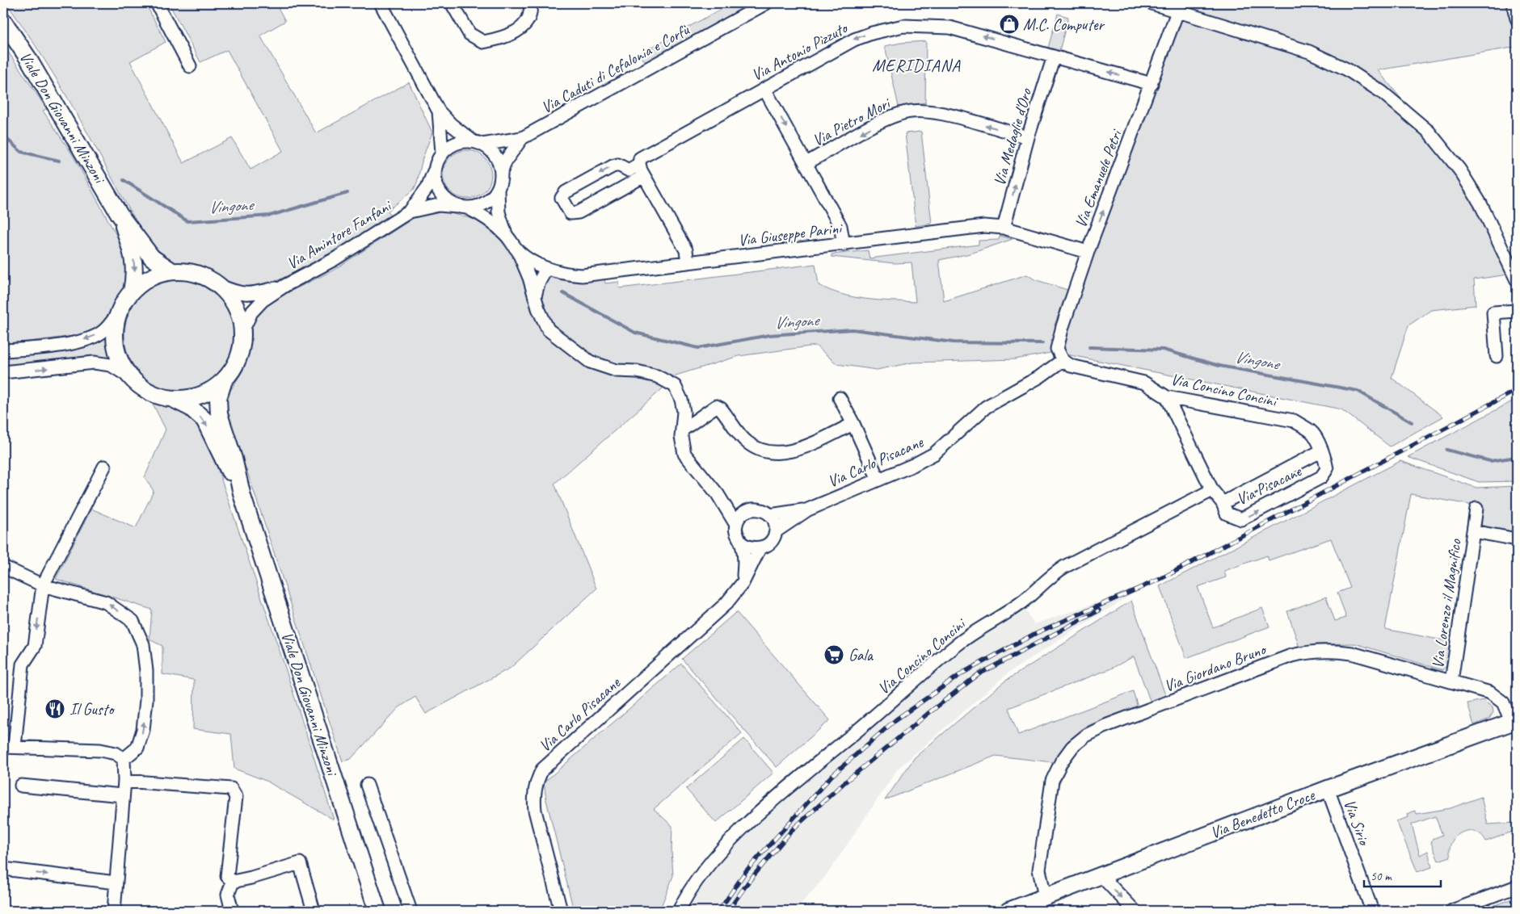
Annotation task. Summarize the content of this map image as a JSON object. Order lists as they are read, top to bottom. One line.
{"streets":{"main road":["Viale Don Giovanni Minzoni","Via Benedetto Croce"],"street":["Via Antonio Pizzuto","Via Caduti di Cefalonia e Corfù","Via Pietro Mori","Via Medaglie d'Oro","Via Emanuele Petri","Via Giuseppe Parini","Via Amintore Fanfani","Via Concino Concini","Via Carlo Pisacane","Via Pisacane","Via Lorenzo il Magnifico","Via Giordano Bruno","Via Sirio"]},"crossings":[["Via Antonio Pizzuto","Via Medaglie d'Oro"],["Via Antonio Pizzuto","Via Emanuele Petri"],["Via Caduti di Cefalonia e Corfù","Via Giuseppe Parini"],["Via Caduti di Cefalonia e Corfù","Via Amintore Fanfani"],["Viale Don Giovanni Minzoni","Via Amintore Fanfani"],["Via Pietro Mori","Via Medaglie d'Oro"],["Via Medaglie d'Oro","Via Giuseppe Parini"],["Via Emanuele Petri","Via Giuseppe Parini"],["Via Emanuele Petri","Via Concino Concini"],["Via Emanuele Petri","Via Carlo Pisacane"],["Via Giuseppe Parini","Via Amintore Fanfani"],["Via Concino Concini","Via Carlo Pisacane"],["Via Concino Concini","Via Pisacane"],["Via Lorenzo il Magnifico","Via Giordano Bruno"],["Via Giordano Bruno","Via Benedetto Croce"],["Via Benedetto Croce","Via Sirio"]],"one_way":["Via Antonio Pizzuto","Via Pietro Mori","Via Medaglie d'Oro","Via Emanuele Petri"],"districts":["MERIDIANA"],"water":["Vingone"],"places":{"shop":["M.C. Computer"],"supermarket":["Gala"],"restaurant":["Il Gusto"]},"scale_bar":"50 m"}
